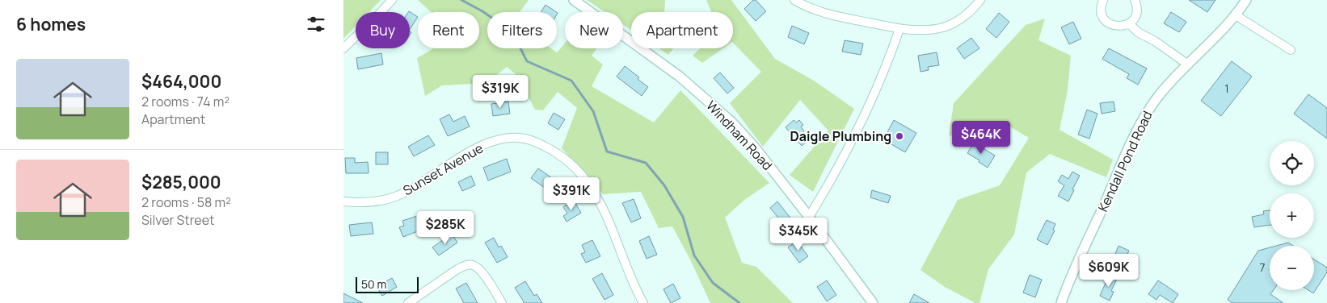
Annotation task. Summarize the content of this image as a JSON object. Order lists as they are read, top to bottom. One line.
{"streets":{"street":["Windham Road","Kendall Pond Road","Sunset Avenue"]},"places":["Daigle Plumbing"],"house_numbers":["1","7"],"scale_bar":"50 m","page":{"heading":"6 homes","chip":["Buy","Rent","Filters","New","Apartment"],"list":[{"name":"$464,000","note":"2 rooms · 74 m² · Apartment"},{"name":"$285,000","note":"2 rooms · 58 m² · Silver Street"}],"price":["$319K","$464K","$391K","$285K","$345K","$609K"],"map_buttons":["+","−"],"scale":"50 m"}}
